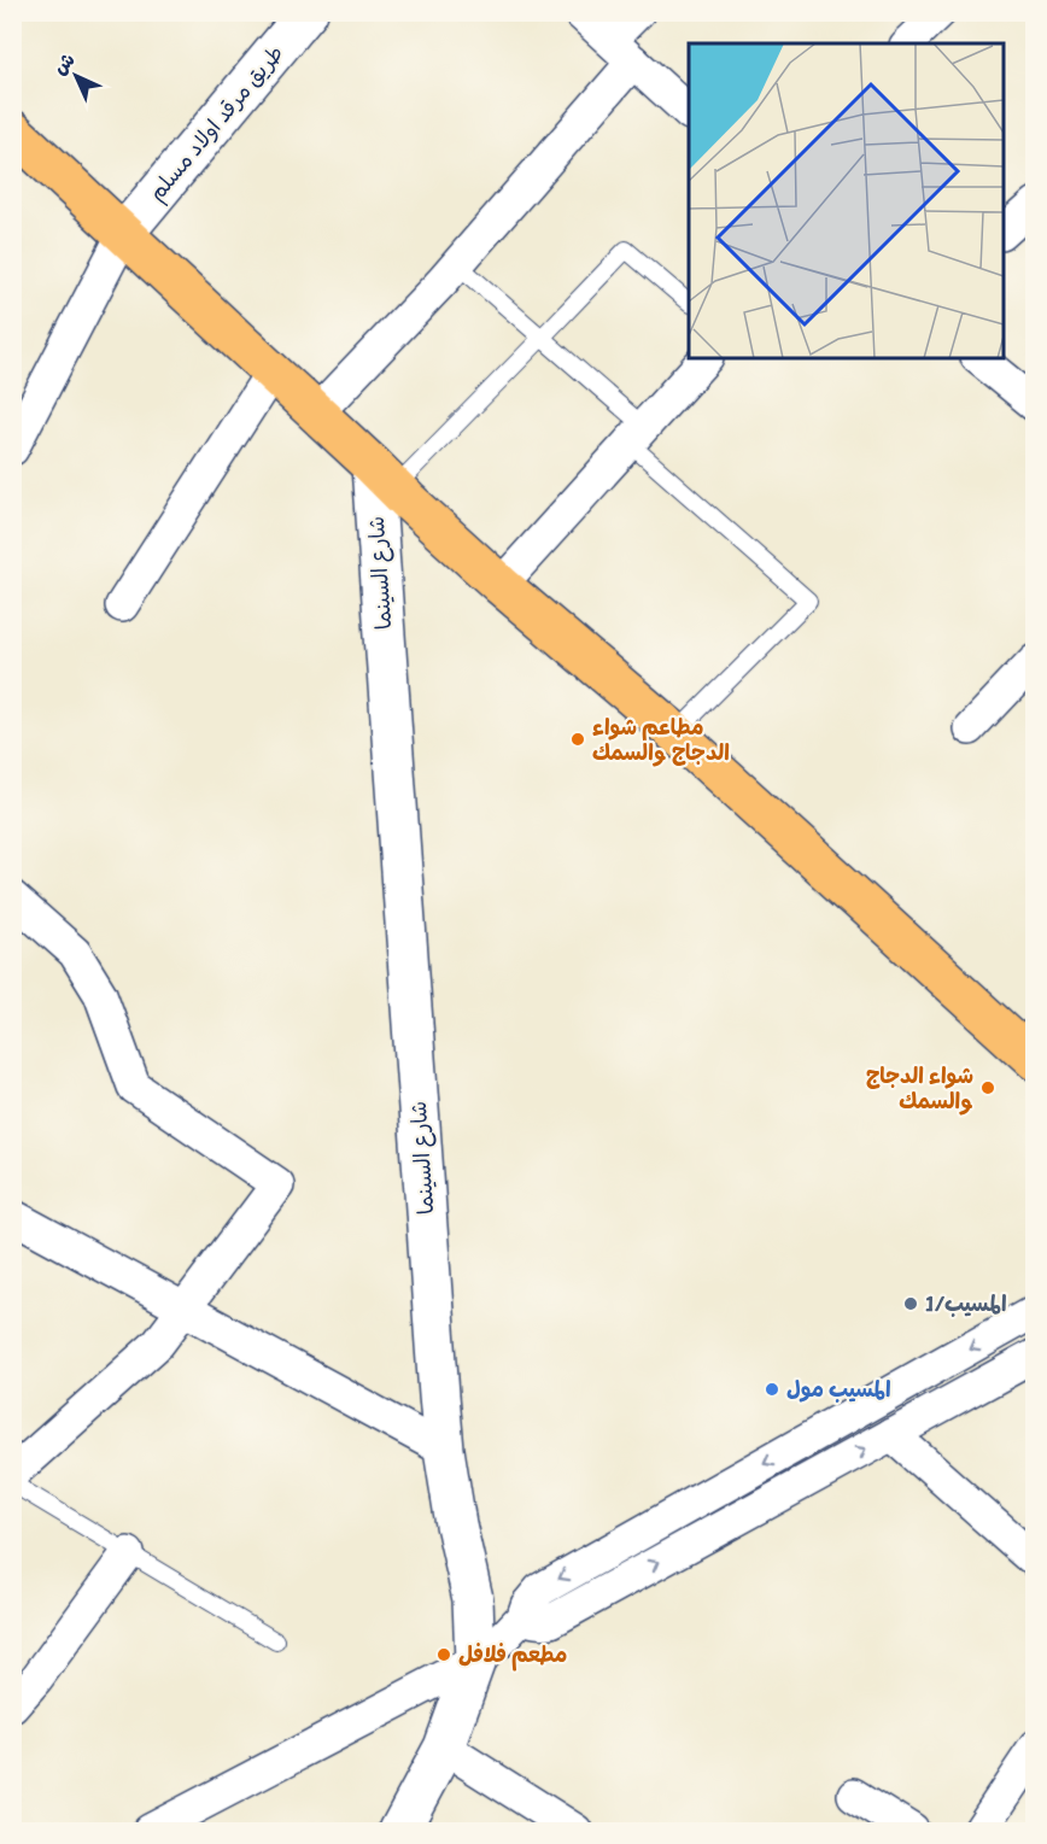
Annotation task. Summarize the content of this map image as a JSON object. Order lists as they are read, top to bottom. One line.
{"streets":{"street":["طريق مرقد اولاد مسلم","شارع السينما"]},"places":["مطاعم شواء الدجاج والسمك","شواء الدجاج والسمك","المسيب/1","المسيب مول","مطعم فلافل"],"north":"top left"}
